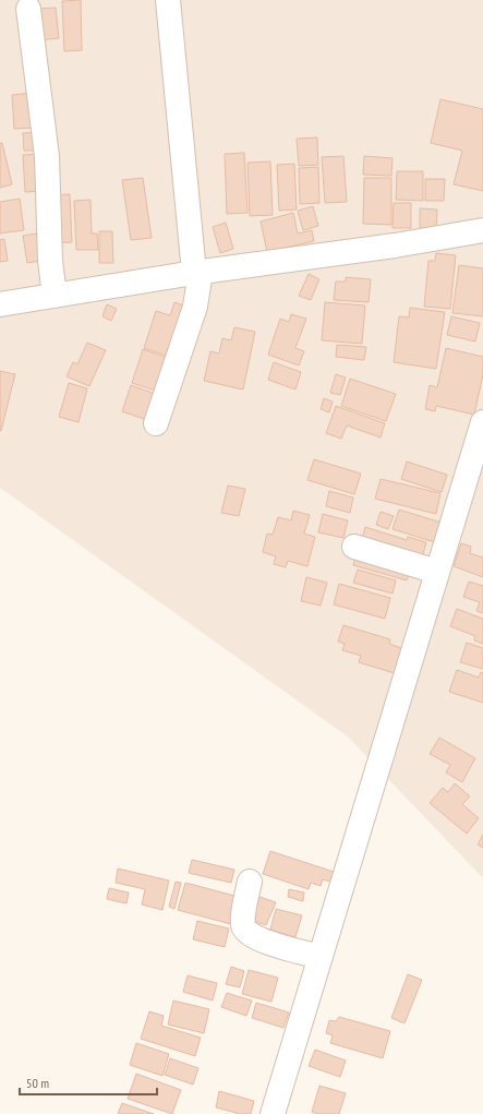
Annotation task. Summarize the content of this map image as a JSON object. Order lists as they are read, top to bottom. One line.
{"scale_bar":"50 m"}
